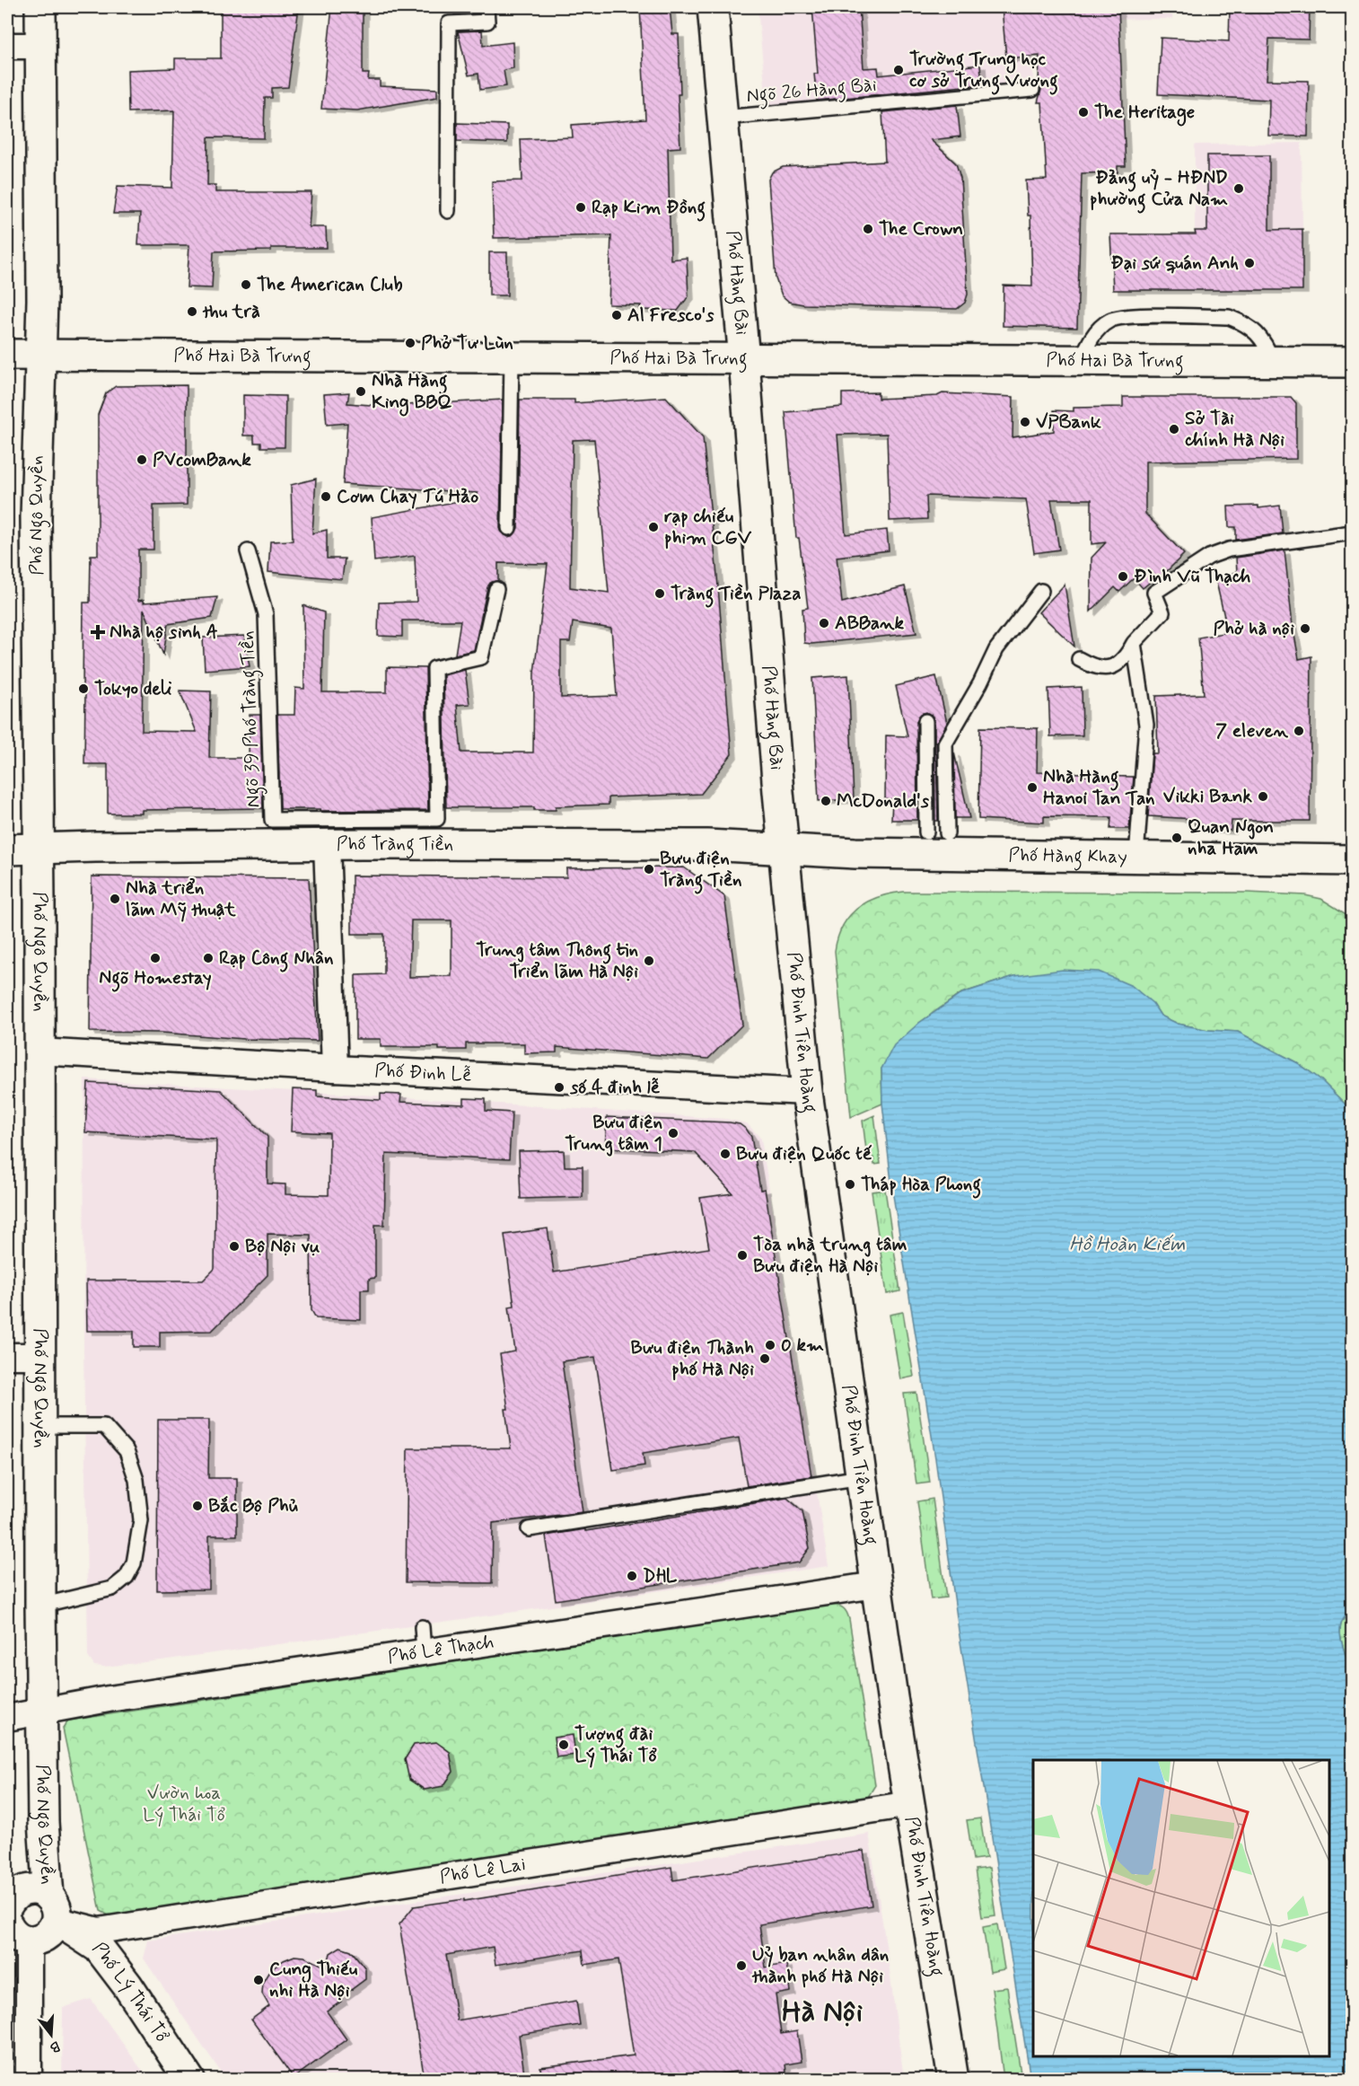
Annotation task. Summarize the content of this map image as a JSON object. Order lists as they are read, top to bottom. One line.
{"streets":{"main road":["Phố Hàng Bài","Phố Hai Bà Trưng","Phố Ngô Quyền","Phố Tràng Tiền","Phố Hàng Khay","Phố Đinh Tiên Hoàng","Phố Lý Thái Tổ"],"street":["Phố Đinh Lễ","Phố Lê Thạch","Phố Lê Lai"],"lane":["Ngõ 26 Hàng Bài","Ngõ 39 Phố Tràng Tiền"]},"crossings":[["Ngõ 26 Hàng Bài","Phố Hàng Bài"],["Phố Hàng Bài","Phố Hai Bà Trưng"],["Phố Hàng Bài","Phố Tràng Tiền"],["Phố Hàng Bài","Phố Hàng Khay"],["Phố Hàng Bài","Phố Đinh Tiên Hoàng"],["Phố Hai Bà Trưng","Phố Ngô Quyền"],["Phố Ngô Quyền","Phố Tràng Tiền"],["Phố Ngô Quyền","Phố Đinh Lễ"],["Phố Ngô Quyền","Phố Lê Thạch"],["Phố Ngô Quyền","Phố Lê Lai"],["Phố Ngô Quyền","Phố Lý Thái Tổ"],["Phố Tràng Tiền","Phố Hàng Khay"],["Phố Tràng Tiền","Phố Đinh Tiên Hoàng"],["Phố Hàng Khay","Phố Đinh Tiên Hoàng"],["Phố Đinh Tiên Hoàng","Phố Đinh Lễ"],["Phố Đinh Tiên Hoàng","Phố Lê Thạch"],["Phố Đinh Tiên Hoàng","Phố Lê Lai"],["Phố Lê Lai","Phố Lý Thái Tổ"]],"districts":["Hà Nội"],"water":["Hồ Hoàn Kiếm"],"parks":["Vườn hoa Lý Thái Tổ"],"places":{"other":["Trường Trung học cơ sở Trưng Vương","The Heritage","Đảng uỷ - HĐND phường Cửa Nam","Rạp Kim Đồng","The Crown","Đại sứ quán Anh","The American Club","thu trà","Al Fresco's","Phở Tư Lùn","Nhà Hàng King BBQ","VPBank","Sở Tài chính Hà Nội","PVcomBank","Cơm Chay Tú Hảo","rạp chiếu phim CGV","Đình Vũ Thạch","Tràng Tiền Plaza","ABBank","Phở hà nội","Tokyo deli","7 eleven","Nhà Hàng Hanoi Tan Tan","Vikki Bank","McDonald's","Quan Ngon nha Ham","Bưu điện Tràng Tiền","Nhà triển lãm Mỹ thuật","Ngõ Homestay","Rạp Công Nhân","Trung tâm Thông tin Triển lãm Hà Nội","số 4 đinh lễ","Bưu điện Trung tâm 1","Bưu điện Quốc tế","Tháp Hòa Phong","Bộ Nội vụ","Tòa nhà trung tâm Bưu điện Hà Nội","0 km","Bưu điện Thành phố Hà Nội","Bắc Bộ Phủ","DHL","Tượng đài Lý Thái Tổ","Uỷ ban nhân dân thành phố Hà Nội","Cung Thiếu nhi Hà Nội"],"health":["Nhà hộ sinh A"]},"north":"bottom"}
